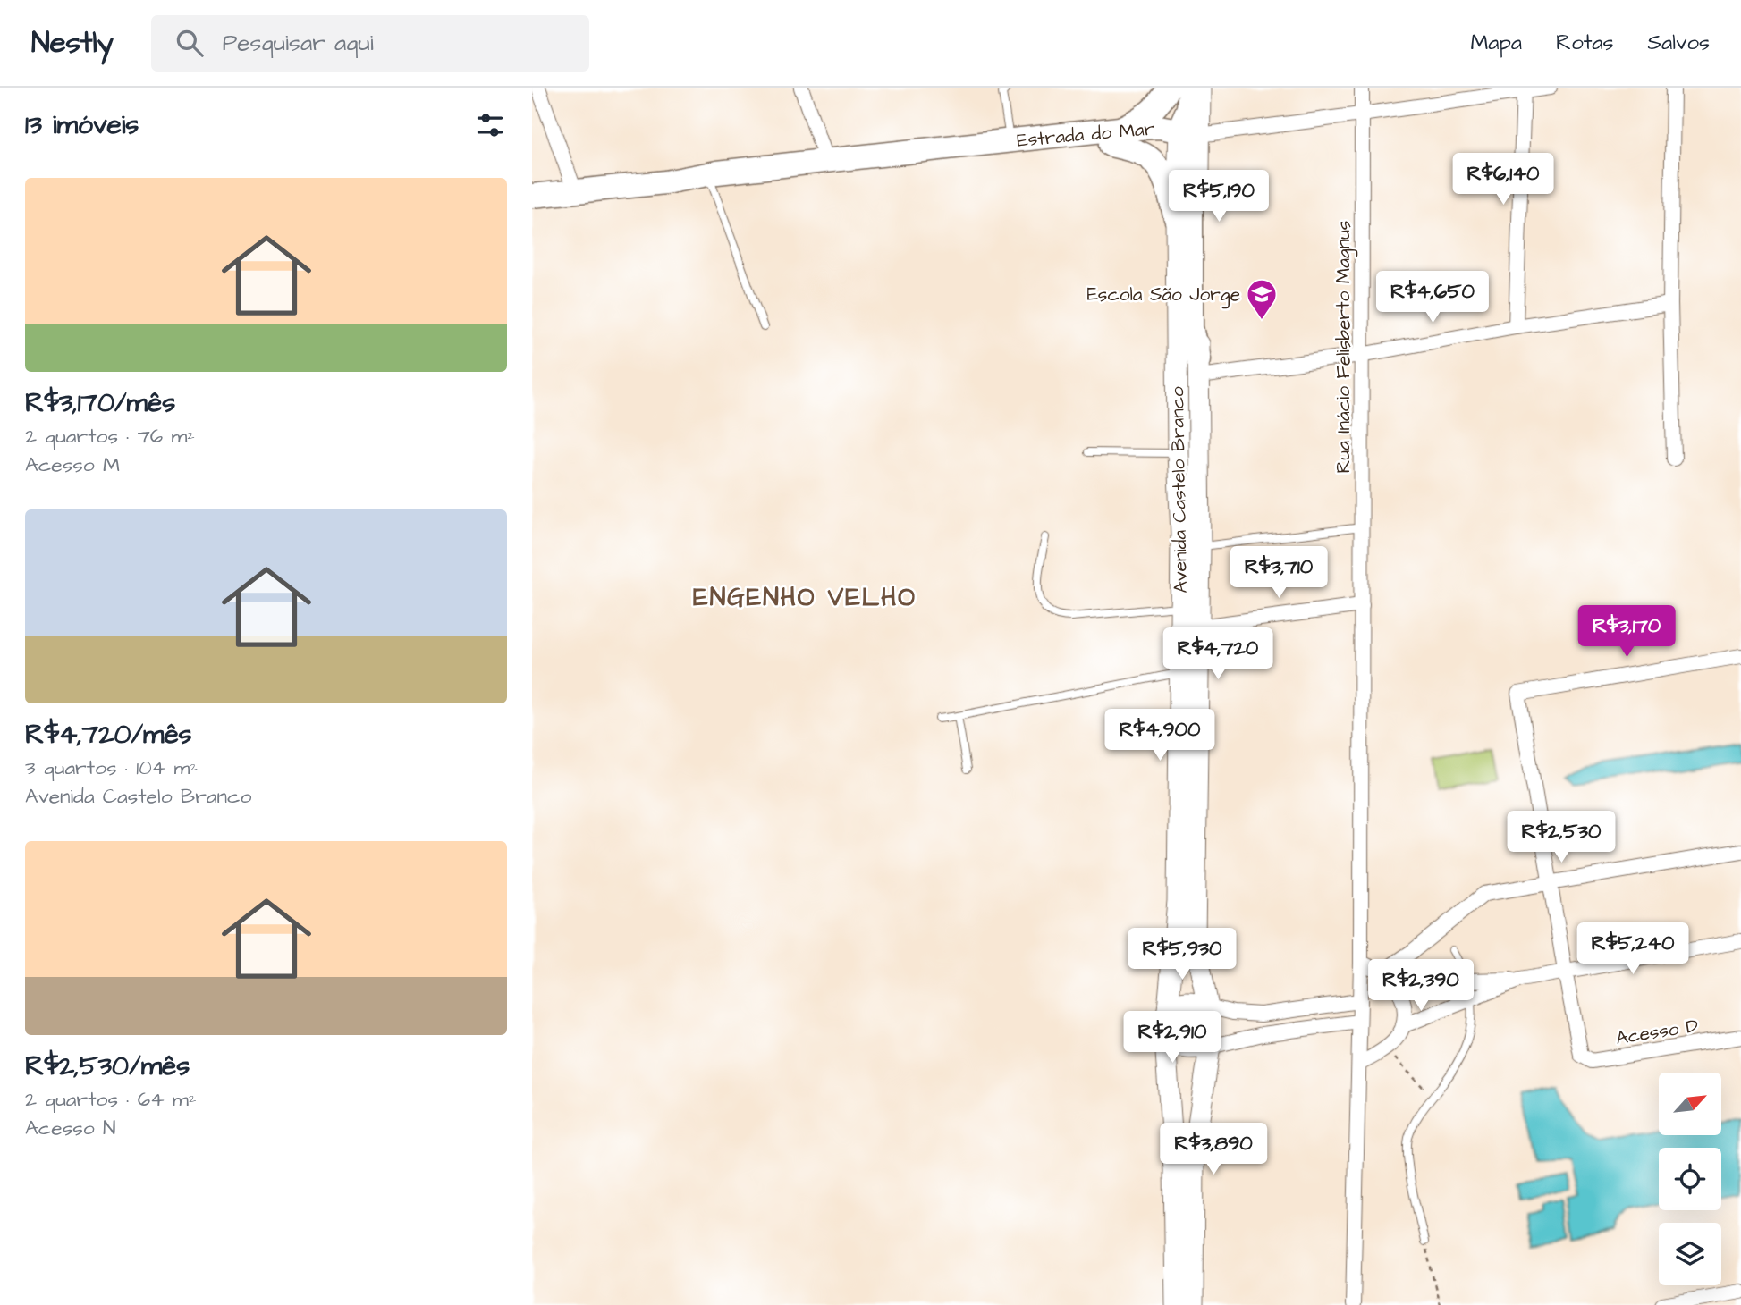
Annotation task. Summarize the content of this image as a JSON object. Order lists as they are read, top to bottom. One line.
{"streets":{"main road":["Estrada do Mar","Avenida Castelo Branco"],"street":["Rua Inácio Felisberto Magnus","Acesso D"]},"crossings":[["Estrada do Mar","Avenida Castelo Branco"]],"districts":["ENGENHO VELHO"],"places":{"school or university":["Escola São Jorge"]},"north":"top right","page":{"header":"Nestly","search":"Pesquisar aqui","nav":["Mapa","Rotas","Salvos"],"heading":"13 imóveis","price":["R$6,140","R$5,190","R$4,650","R$3,710","R$3,170","R$4,720","R$4,900","R$2,530","R$5,240","R$5,930","R$2,390","R$2,910","R$3,890"],"list":[{"name":"R$3,170/mês","note":"2 quartos · 76 m² · Acesso M"},{"name":"R$4,720/mês","note":"3 quartos · 104 m² · Avenida Castelo Branco"},{"name":"R$2,530/mês","note":"2 quartos · 64 m² · Acesso N"}]}}
